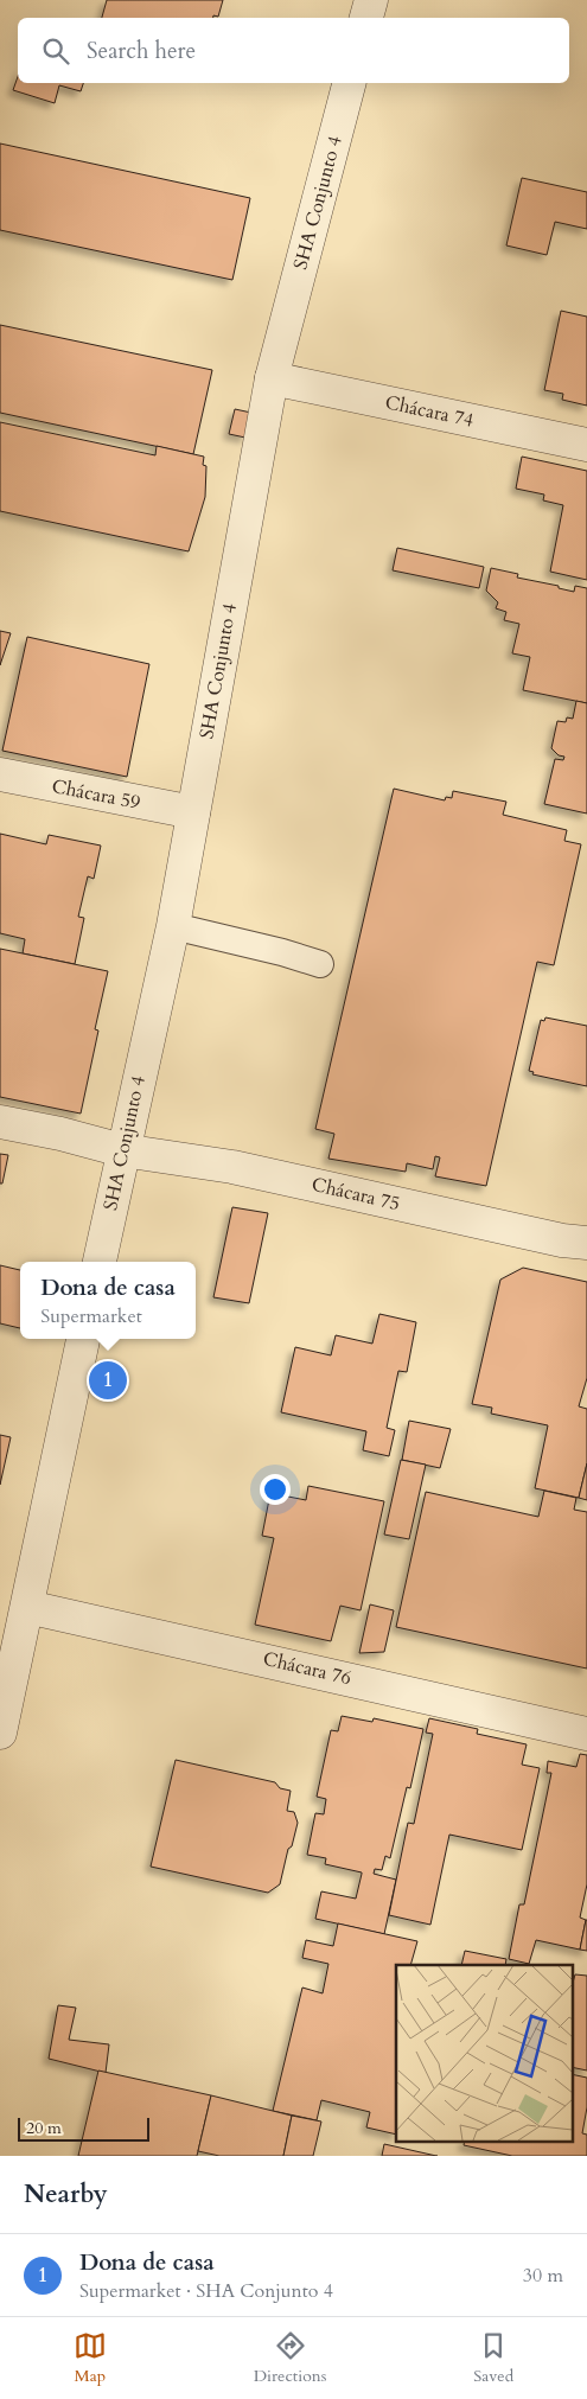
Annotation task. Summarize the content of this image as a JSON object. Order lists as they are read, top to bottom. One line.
{"streets":{"street":["SHA Conjunto 4","Chácara 74","Chácara 59","Chácara 75","Chácara 76"]},"crossings":[["SHA Conjunto 4","Chácara 74"],["SHA Conjunto 4","Chácara 59"],["SHA Conjunto 4","Chácara 75"]],"scale_bar":"20 m","page":{"search":"Search here","popup":["Dona de casa","Supermarket"],"pins":"1","scale":"20 m","heading":"Nearby","list":[{"mark":"1","name":"Dona de casa","note":"Supermarket · SHA Conjunto 4","value":"30 m"}],"nav":["Map","Directions","Saved"]}}
